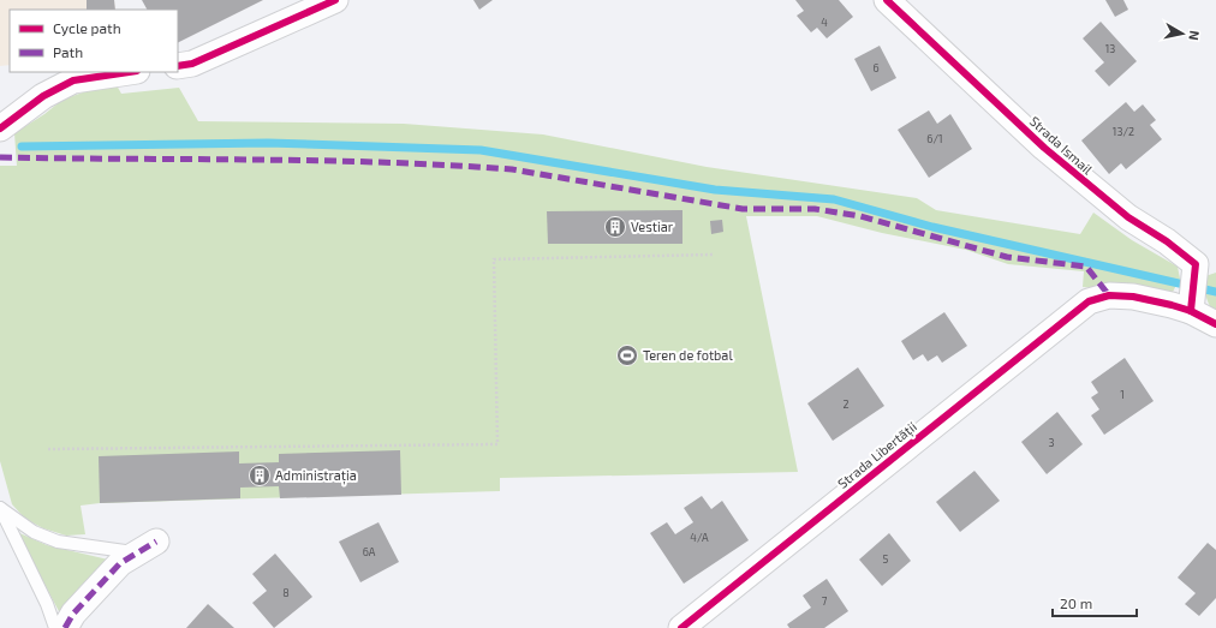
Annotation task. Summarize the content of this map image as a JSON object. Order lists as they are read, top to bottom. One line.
{"streets":{"street":["Strada Ismail","Strada Libertății"]},"crossings":[["Strada Ismail","Strada Libertății"]],"places":{"building":["Vestiar","Administrația"],"sports":["Teren de fotbal"]},"house_numbers":["4","13","6","13/2","6/1","1","2","3","4/A","6A","5","8","7"],"legend":["Cycle path","Path"],"scale_bar":"20 m","north":"right"}
